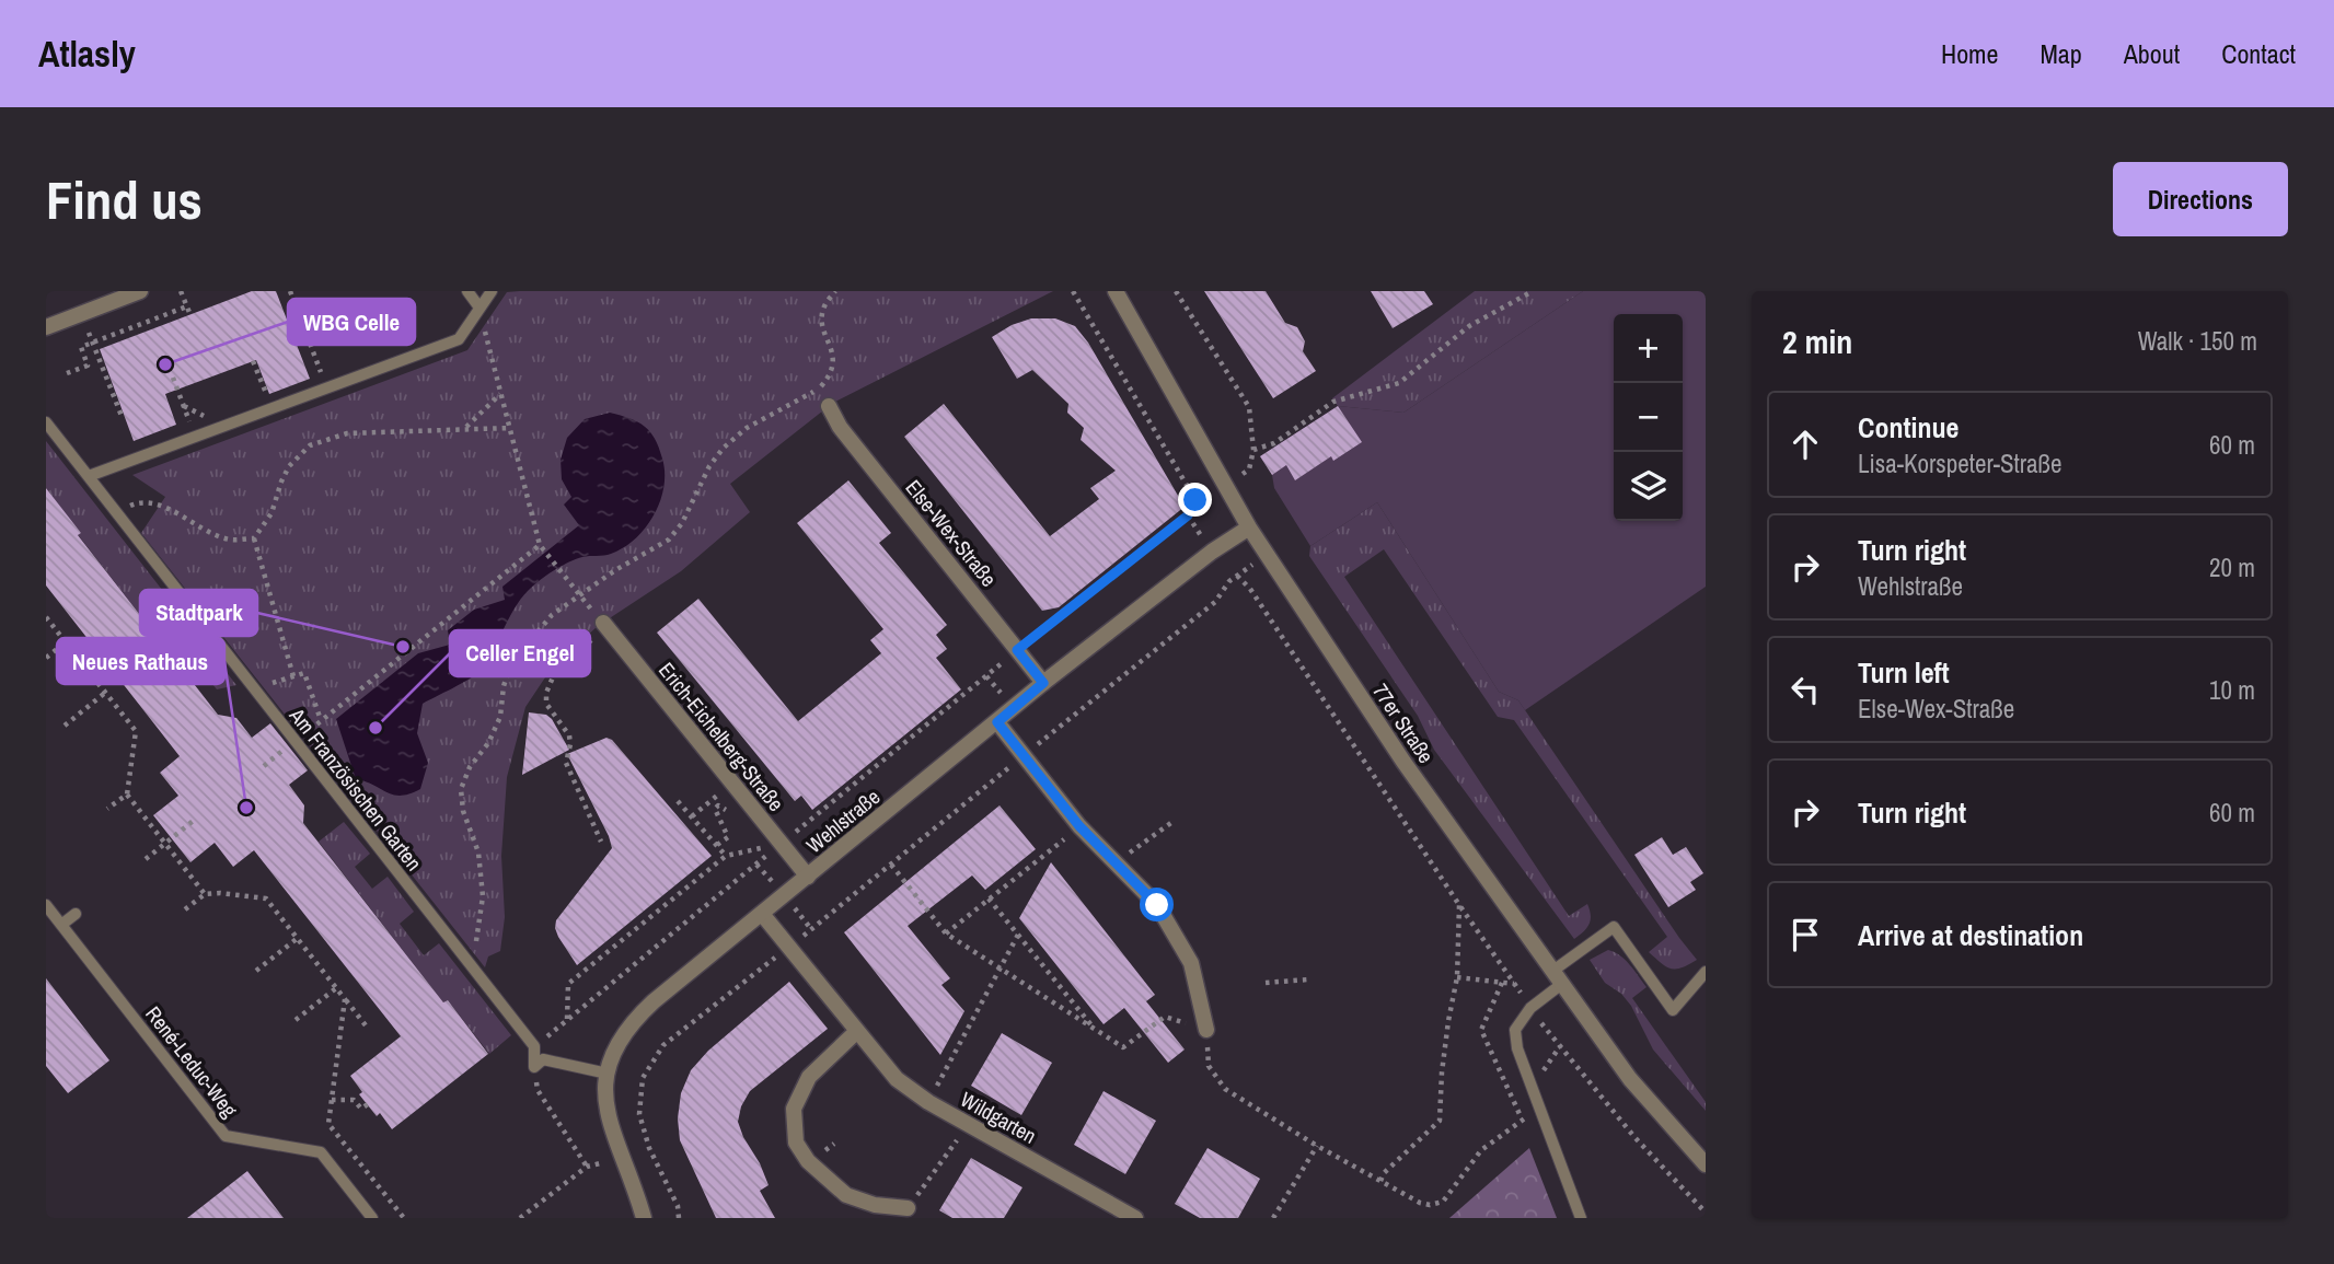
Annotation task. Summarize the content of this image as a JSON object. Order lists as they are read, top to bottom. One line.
{"streets":{"street":["Else-Wex-Straße","77er Straße","Erich-Eichelberg-Straße","Wehlstraße","Wildgarten"],"lane":["Am Französischen Garten","René-Leduc-Weg"]},"crossings":[["Else-Wex-Straße","Wehlstraße"],["77er Straße","Wehlstraße"],["Erich-Eichelberg-Straße","Wehlstraße"],["Wehlstraße","Wildgarten"]],"places":["WBG Celle","Stadtpark","Celler Engel","Neues Rathaus"],"page":{"header":"Atlasly","nav":["Home","Map","About","Contact"],"buttons":"Directions","title":"Find us","heading":["2 min","Walk · 150 m"],"map_buttons":["+","−"],"list":[["Continue","Lisa-Korspeter-Straße","60 m"],["Turn right","Wehlstraße","20 m"],["Turn left","Else-Wex-Straße","10 m"],["Turn right","60 m"],"Arrive at destination"]}}
